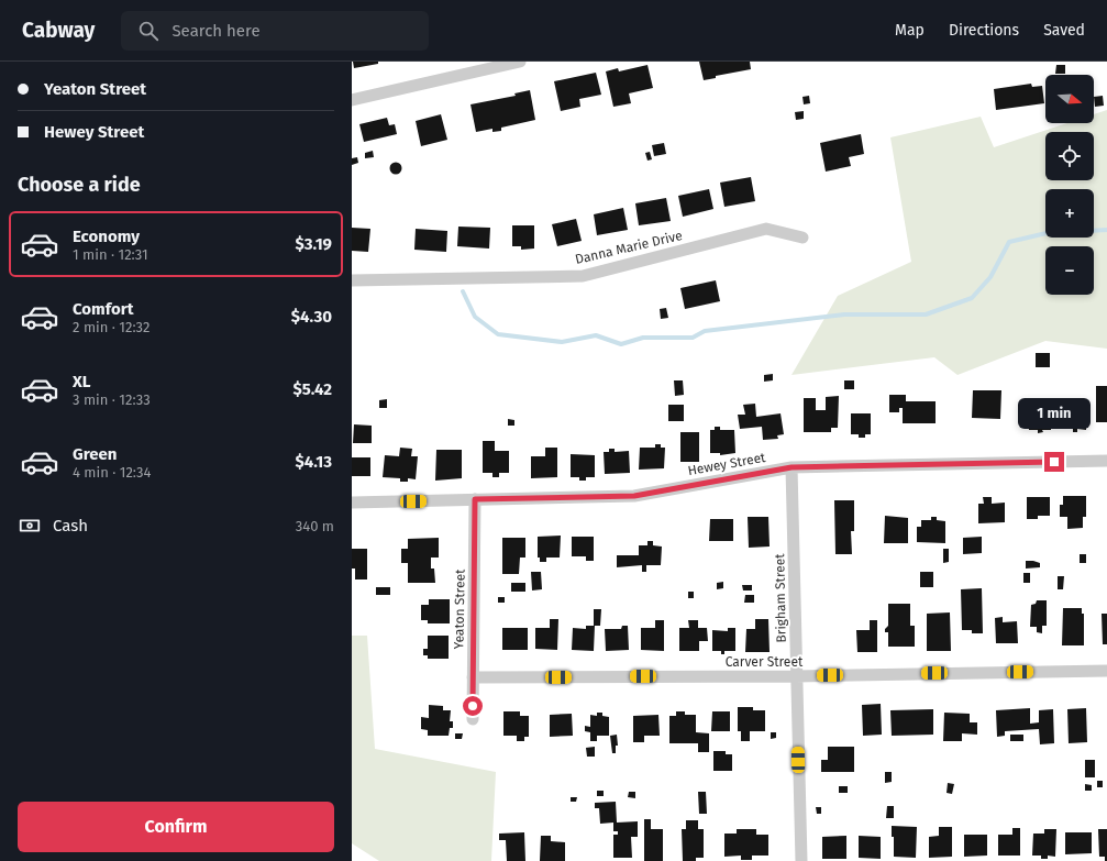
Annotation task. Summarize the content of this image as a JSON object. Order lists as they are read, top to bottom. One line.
{"streets":{"street":["Danna Marie Drive","Hewey Street","Brigham Street","Yeaton Street","Carver Street"]},"crossings":[["Hewey Street","Brigham Street"],["Hewey Street","Yeaton Street"],["Brigham Street","Carver Street"],["Yeaton Street","Carver Street"]],"north":"right","page":{"header":"Cabway","search":"Search here","nav":["Map","Directions","Saved"],"banner":["Yeaton Street","Hewey Street"],"map_buttons":["+","−"],"heading":"Choose a ride","list":[{"name":"Economy","note":"1 min · 12:31","value":"$3.19"},{"name":"Comfort","note":"2 min · 12:32","value":"$4.30"},{"name":"XL","note":"3 min · 12:33","value":"$5.42"},{"name":"Green","note":"4 min · 12:34","value":"$4.13"}],"bubble":"1 min","pay":["Cash","340 m"],"buttons":"Confirm"}}
